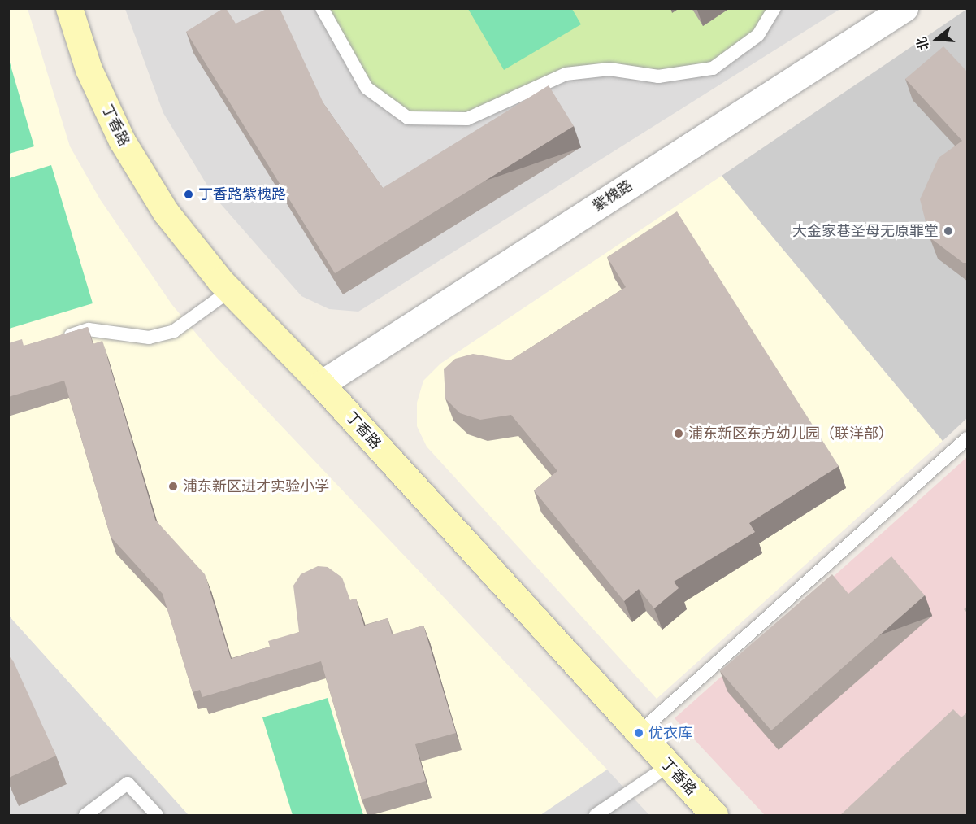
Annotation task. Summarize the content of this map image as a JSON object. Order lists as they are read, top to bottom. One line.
{"streets":{"street":["丁香路","紫槐路"]},"crossings":[["丁香路","紫槐路"]],"places":["丁香路紫槐路","大金家巷圣母无原罪堂","浦东新区东方幼儿园（联洋部）","浦东新区进才实验小学","优衣库"],"north":"left"}
